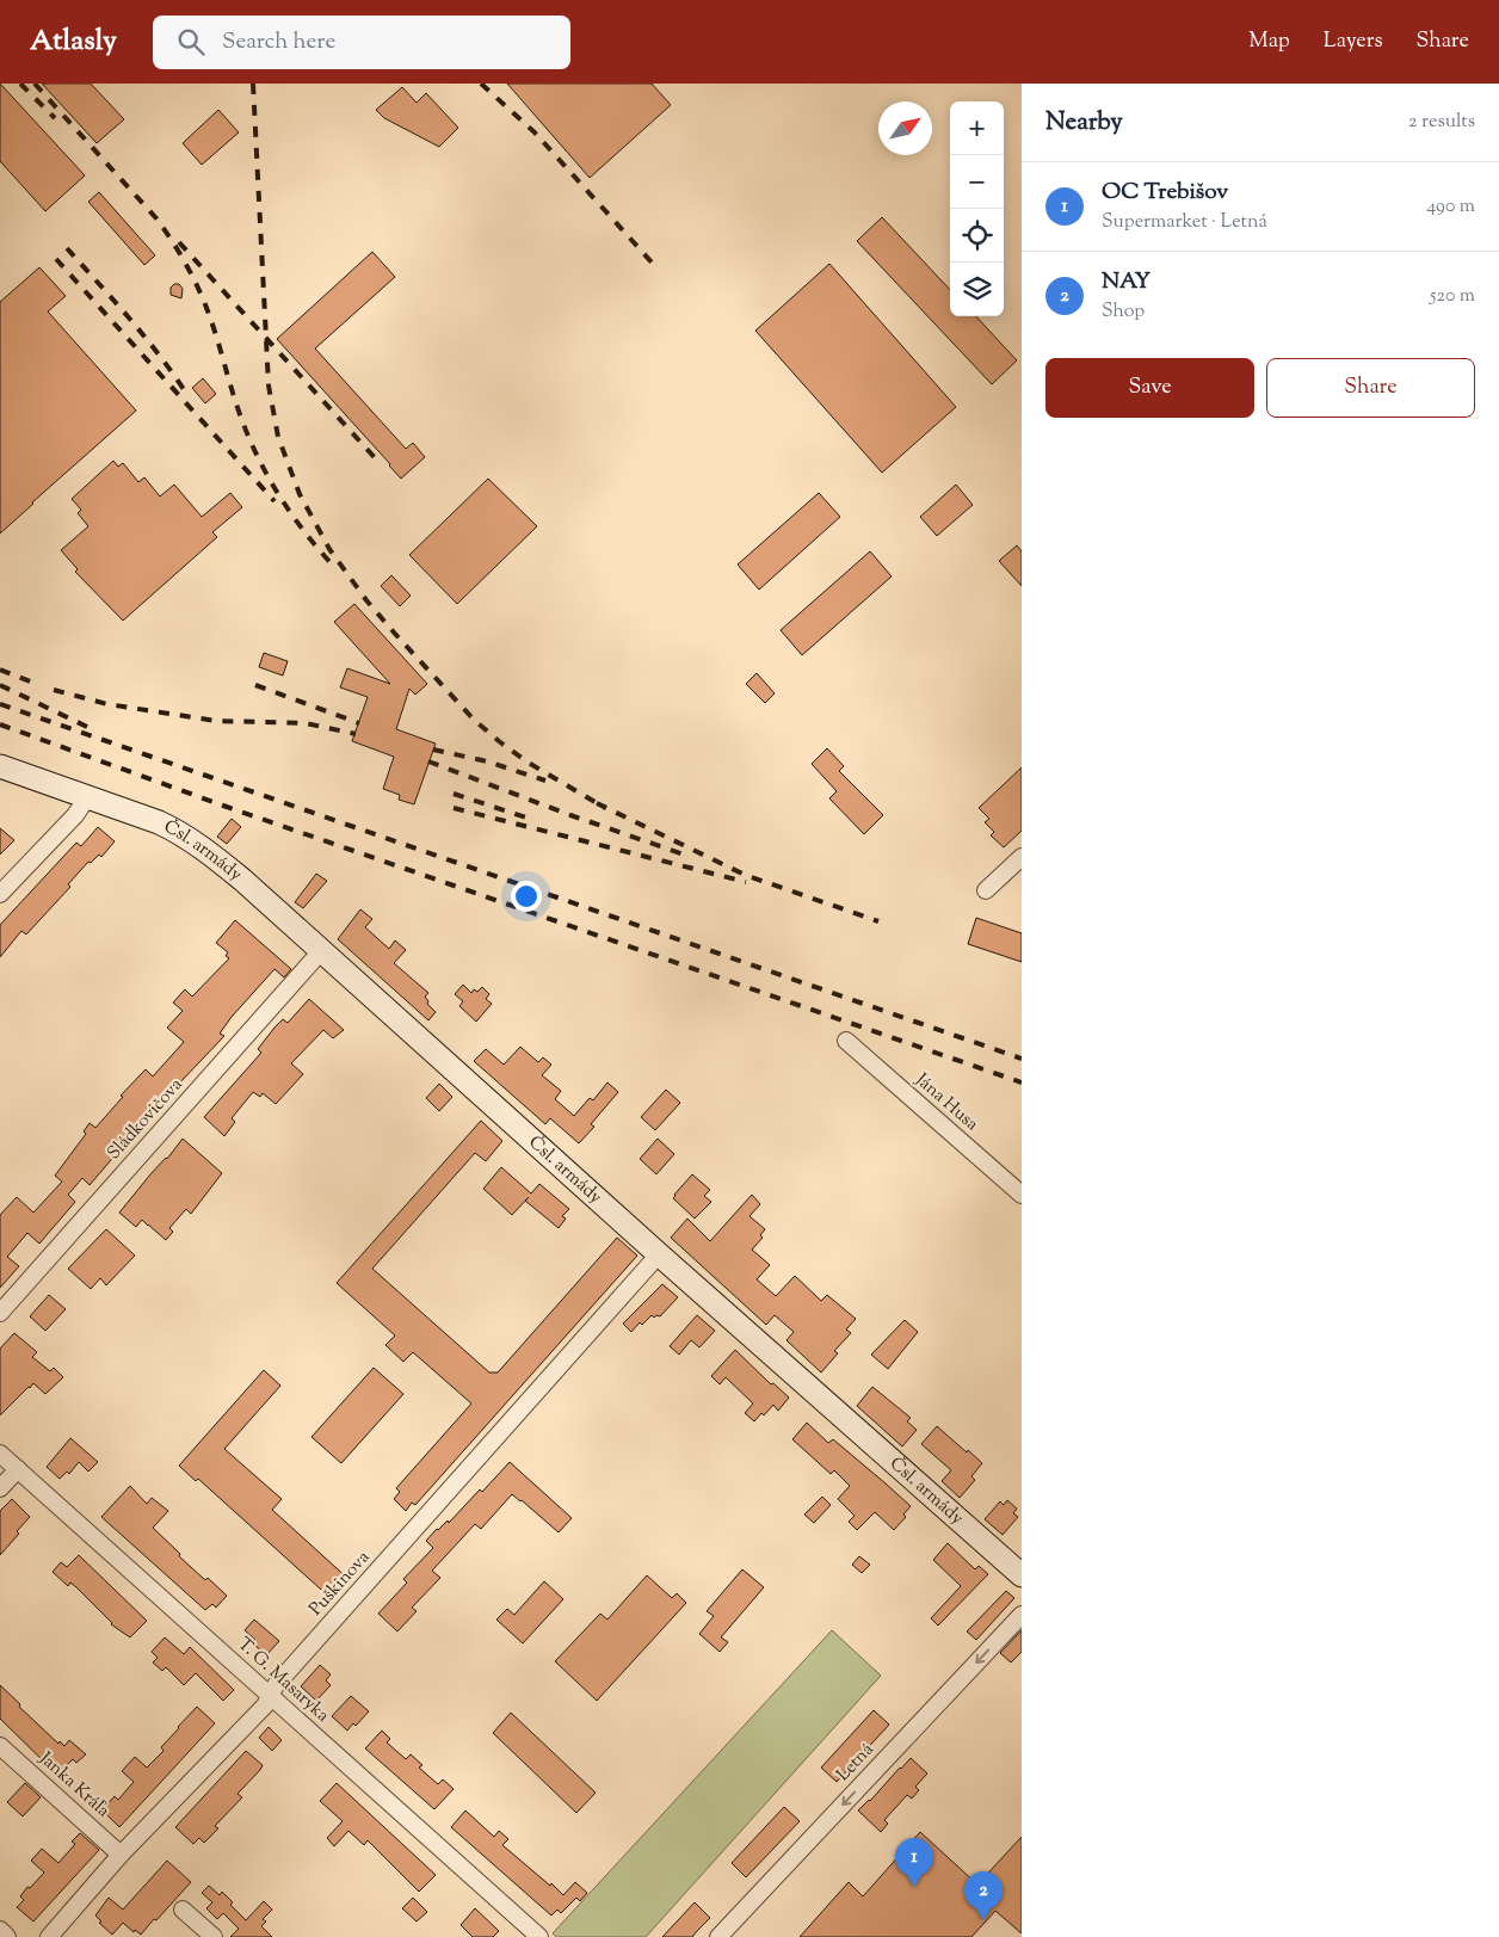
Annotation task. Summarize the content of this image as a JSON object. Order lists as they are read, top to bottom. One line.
{"streets":{"street":["Čsl. armády","Jána Husa","Sládkovičova","Puškinova","T. G. Masaryka","Letná","Janka Kráľa"]},"crossings":[["Čsl. armády","Sládkovičova"],["Čsl. armády","Puškinova"],["Puškinova","T. G. Masaryka"],["Puškinova","Janka Kráľa"]],"one_way":["Letná"],"north":"top right","page":{"header":"Atlasly","search":"Search here","nav":["Map","Layers","Share"],"heading":["Nearby","2 results"],"map_buttons":["+","−"],"list":[{"mark":"1","name":"OC Trebišov","note":"Supermarket · Letná","value":"490 m"},{"mark":"2","name":"NAY","note":"Shop","value":"520 m"}],"buttons":["Save","Share"],"pins":["1","2"]}}
